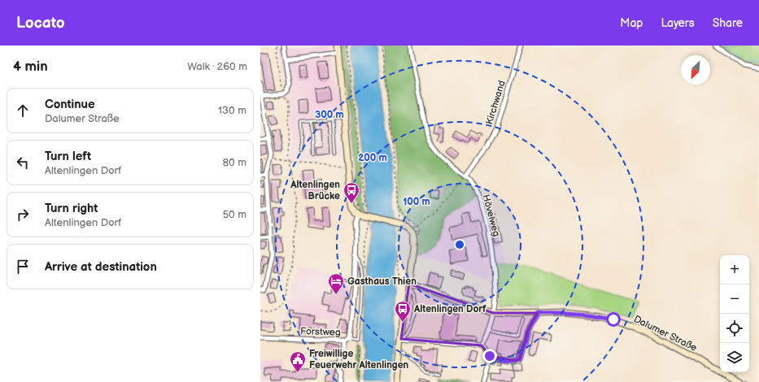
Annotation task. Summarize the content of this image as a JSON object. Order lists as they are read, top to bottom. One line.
{"streets":{"main road":["Dalumer Straße"],"street":["Kirchwand","Hövelweg","Forstweg"]},"crossings":[["Kirchwand","Hövelweg"],["Hövelweg","Dalumer Straße"]],"places":{"bus stop":["Altenlingen Brücke","Altenlingen Dorf"],"hotel":["Gasthaus Thien"],"public building":["Freiwillige Feuerwehr Altenlingen"]},"north":"bottom left","page":{"header":"Locato","nav":["Map","Layers","Share"],"heading":["4 min","Walk · 260 m"],"list":[["Continue","Dalumer Straße","130 m"],["Turn left","Altenlingen Dorf","80 m"],["Turn right","Altenlingen Dorf","50 m"],"Arrive at destination"],"map_buttons":["+","−"]},"rings":["300 m","200 m","100 m"]}
